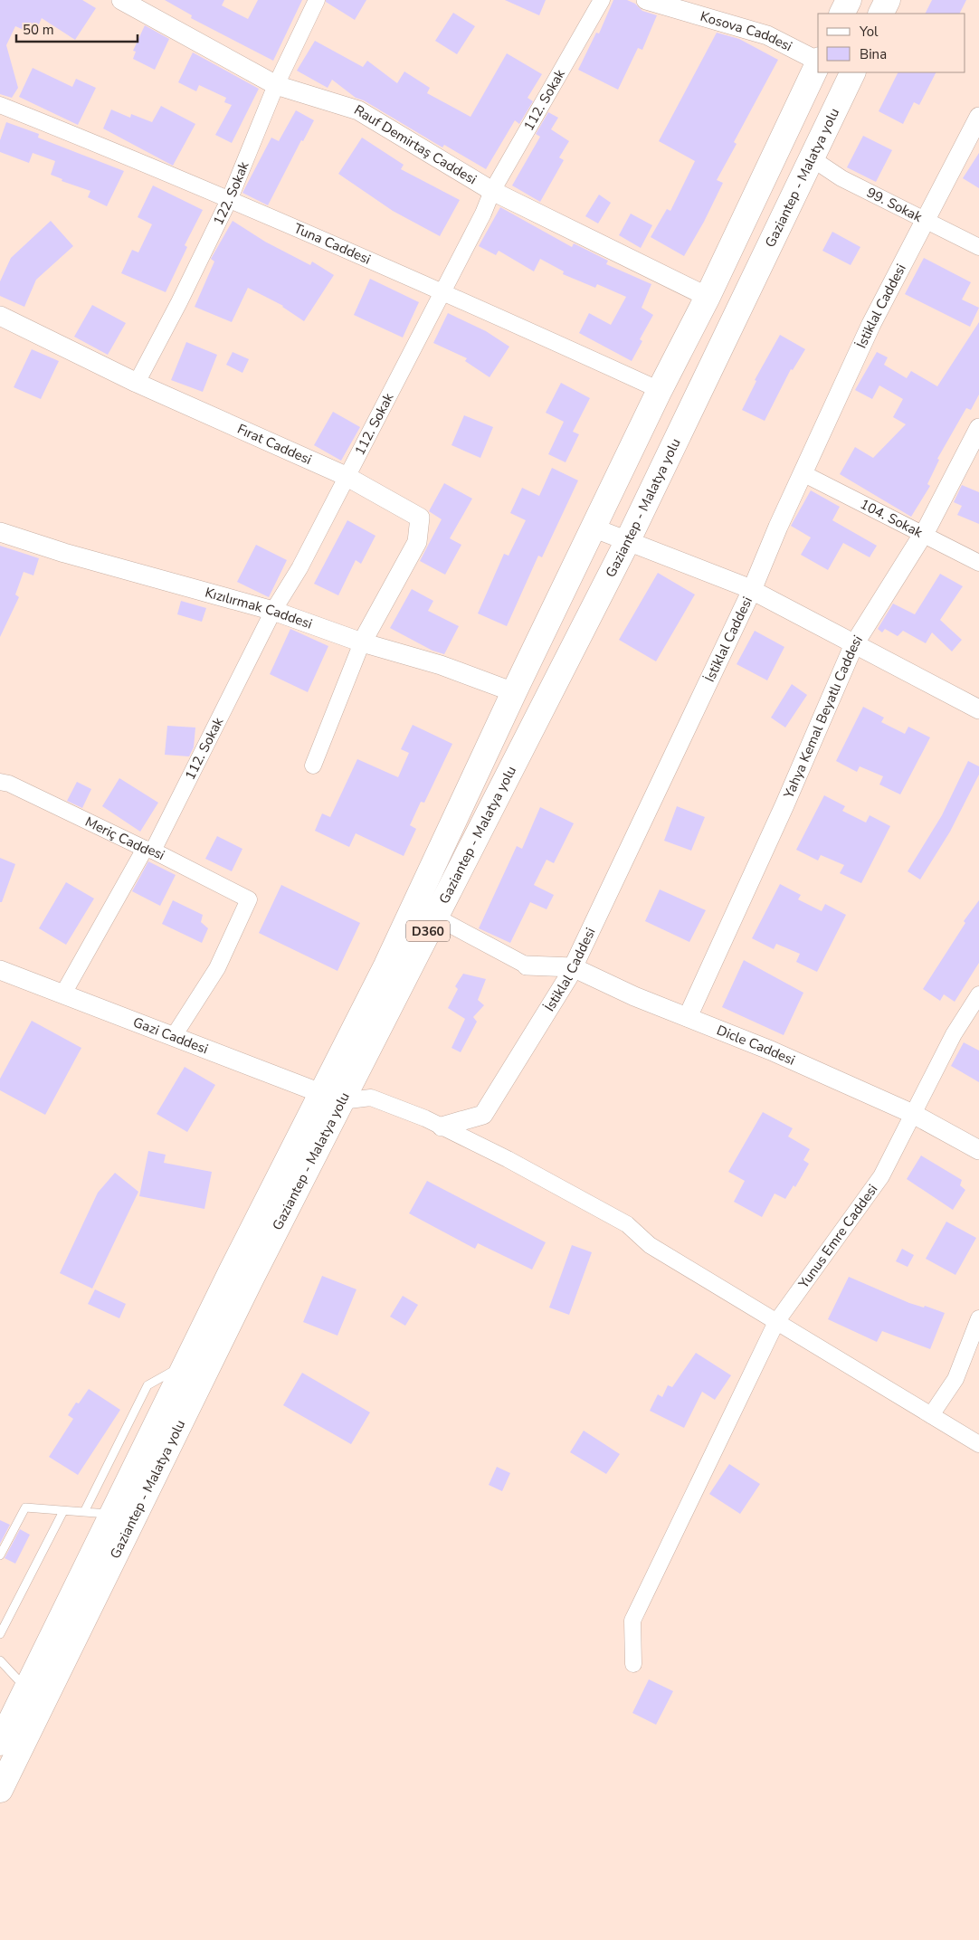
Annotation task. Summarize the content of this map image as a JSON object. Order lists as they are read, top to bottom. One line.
{"streets":{"highway":["Gaziantep - Malatya yolu","D360"],"street":["Kosova Caddesi","112. Sokak","Rauf Demirtaş Caddesi","122. Sokak","99. Sokak","Tuna Caddesi","İstiklal Caddesi","Fırat Caddesi","104. Sokak","Kızılırmak Caddesi","Yahya Kemal Beyatlı Caddesi","Meriç Caddesi","Gazi Caddesi","Dicle Caddesi","Yunus Emre Caddesi"]},"crossings":[["112. Sokak","Rauf Demirtaş Caddesi"],["112. Sokak","Tuna Caddesi"],["112. Sokak","Fırat Caddesi"],["112. Sokak","Kızılırmak Caddesi"],["112. Sokak","Meriç Caddesi"],["112. Sokak","Gazi Caddesi"],["Rauf Demirtaş Caddesi","Gaziantep - Malatya yolu"],["Rauf Demirtaş Caddesi","122. Sokak"],["Gaziantep - Malatya yolu","99. Sokak"],["Gaziantep - Malatya yolu","Tuna Caddesi"],["Gaziantep - Malatya yolu","Kızılırmak Caddesi"],["Gaziantep - Malatya yolu","Gazi Caddesi"],["122. Sokak","Tuna Caddesi"],["122. Sokak","Fırat Caddesi"],["99. Sokak","İstiklal Caddesi"],["İstiklal Caddesi","104. Sokak"],["İstiklal Caddesi","Dicle Caddesi"],["Fırat Caddesi","Kızılırmak Caddesi"],["104. Sokak","Yahya Kemal Beyatlı Caddesi"],["Yahya Kemal Beyatlı Caddesi","Dicle Caddesi"],["Meriç Caddesi","Gazi Caddesi"],["Dicle Caddesi","Yunus Emre Caddesi"]],"legend":["Yol","Bina"],"scale_bar":"50 m"}
